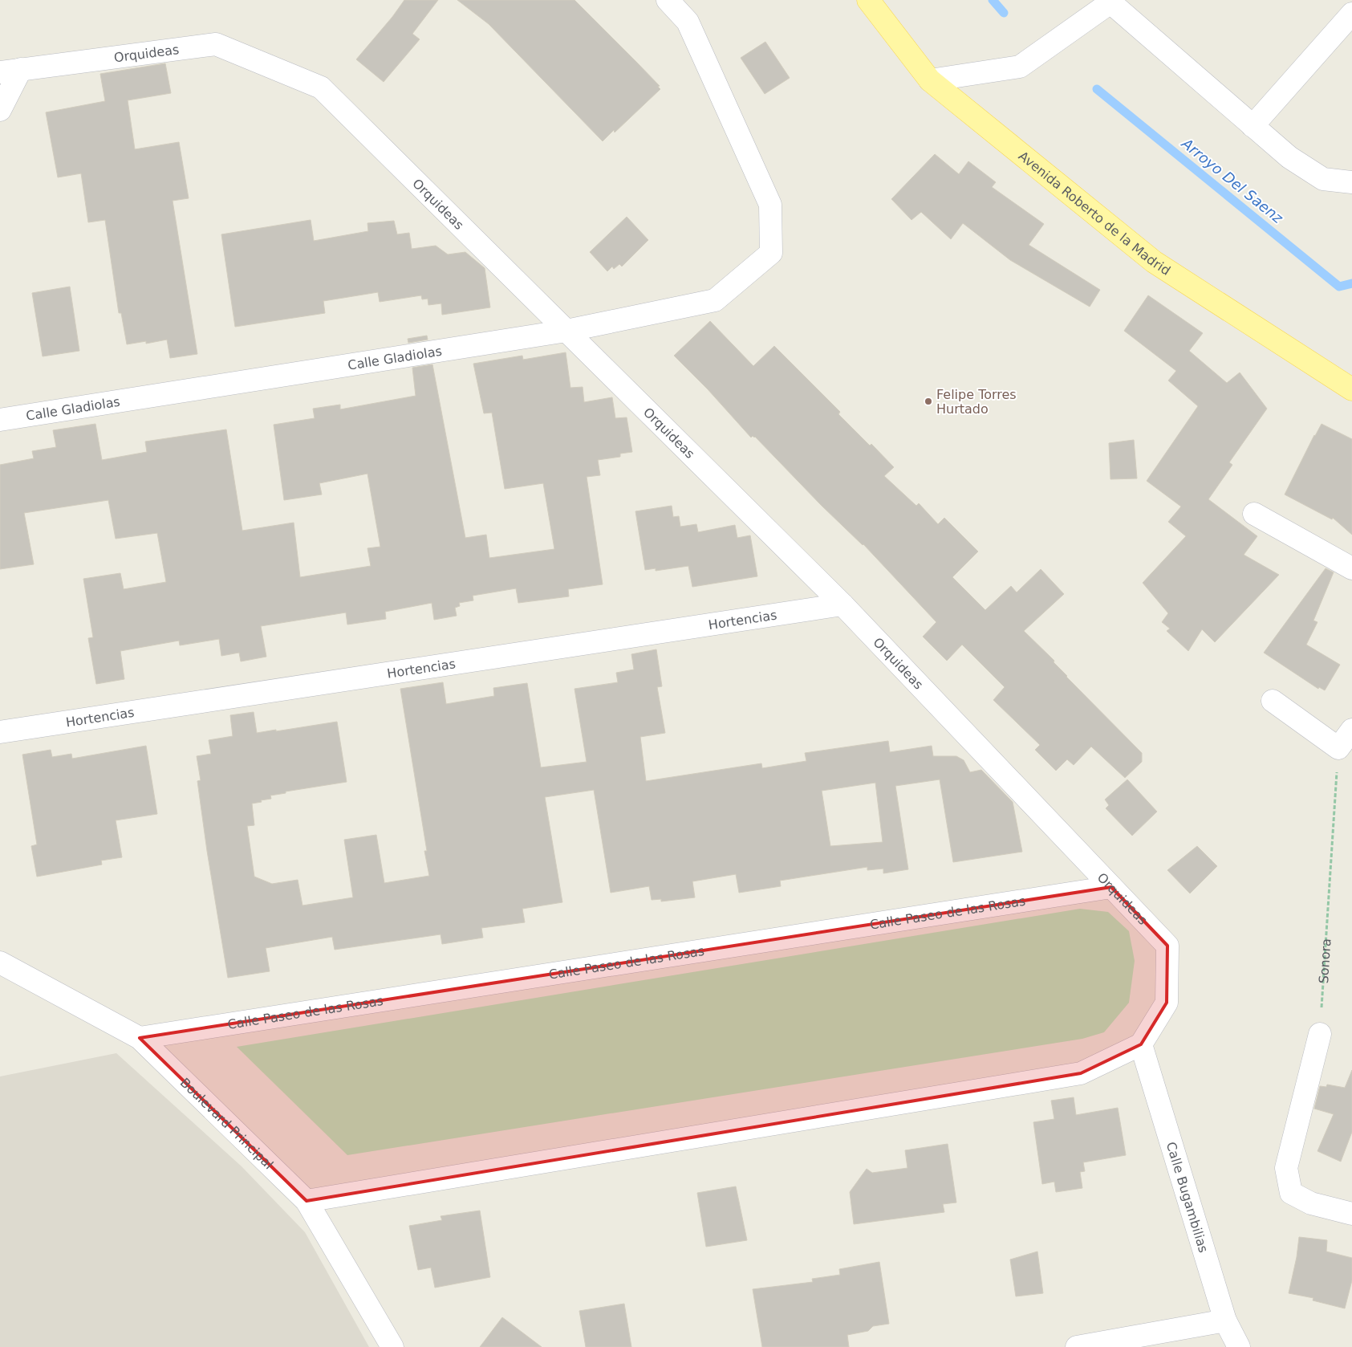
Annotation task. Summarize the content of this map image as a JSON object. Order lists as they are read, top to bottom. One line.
{"streets":{"main road":["Avenida Roberto de la Madrid"],"street":["Orquideas","Calle Gladiolas","Hortencias","Calle Paseo de las Rosas","Boulevard Principal","Calle Bugambilias"],"path":["Sonora"]},"crossings":[["Orquideas","Calle Gladiolas"],["Orquideas","Hortencias"],["Orquideas","Calle Paseo de las Rosas"],["Orquideas","Calle Bugambilias"],["Calle Paseo de las Rosas","Boulevard Principal"]],"water":["Arroyo Del Saenz"],"places":["Felipe Torres Hurtado"]}
